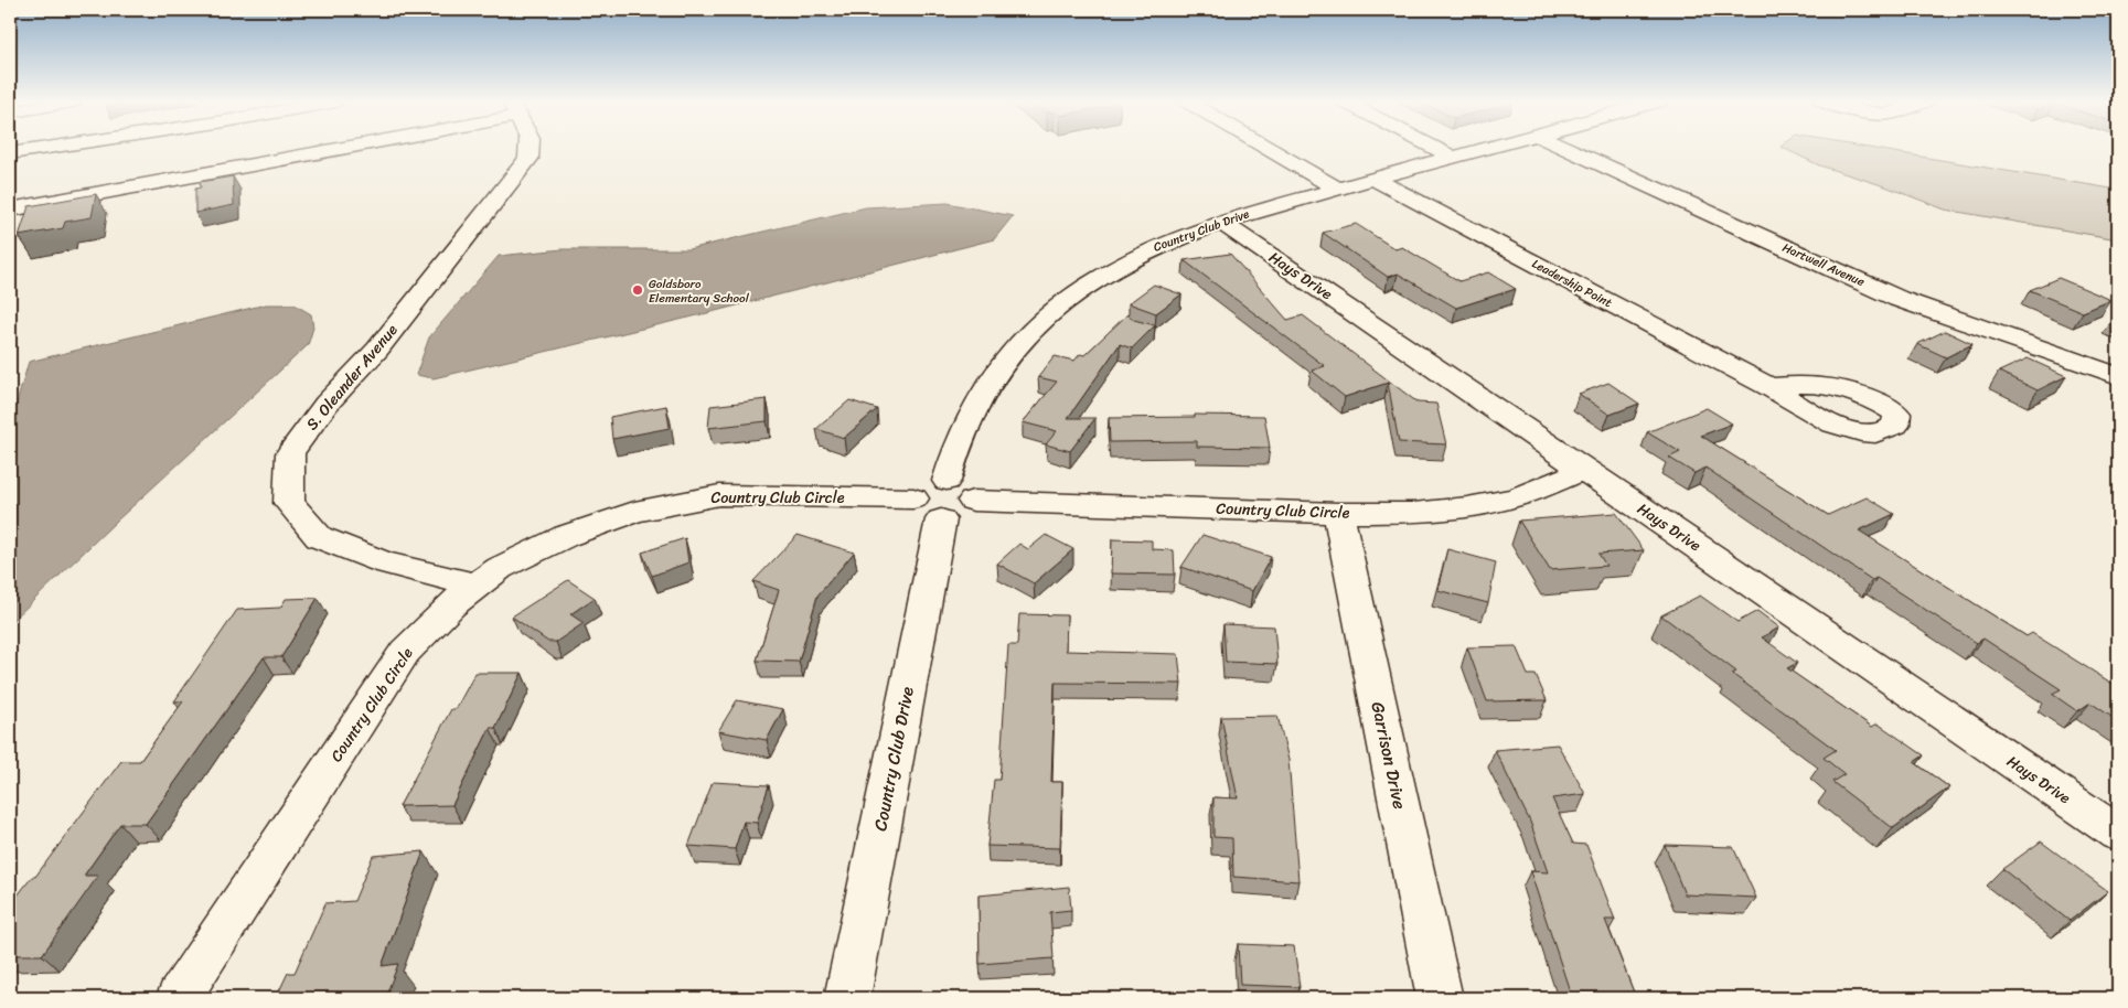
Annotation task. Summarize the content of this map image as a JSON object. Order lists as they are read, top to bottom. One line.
{"streets":{"street":["Country Club Drive","Hartwell Avenue","Hays Drive","Leadership Point","S. Oleander Avenue","Country Club Circle","Garrison Drive"]},"crossings":[["Country Club Drive","Hays Drive"],["Country Club Drive","Leadership Point"],["Country Club Drive","Country Club Circle"],["Hays Drive","Country Club Circle"],["S. Oleander Avenue","Country Club Circle"],["Country Club Circle","Garrison Drive"]],"places":["Goldsboro Elementary School"]}
